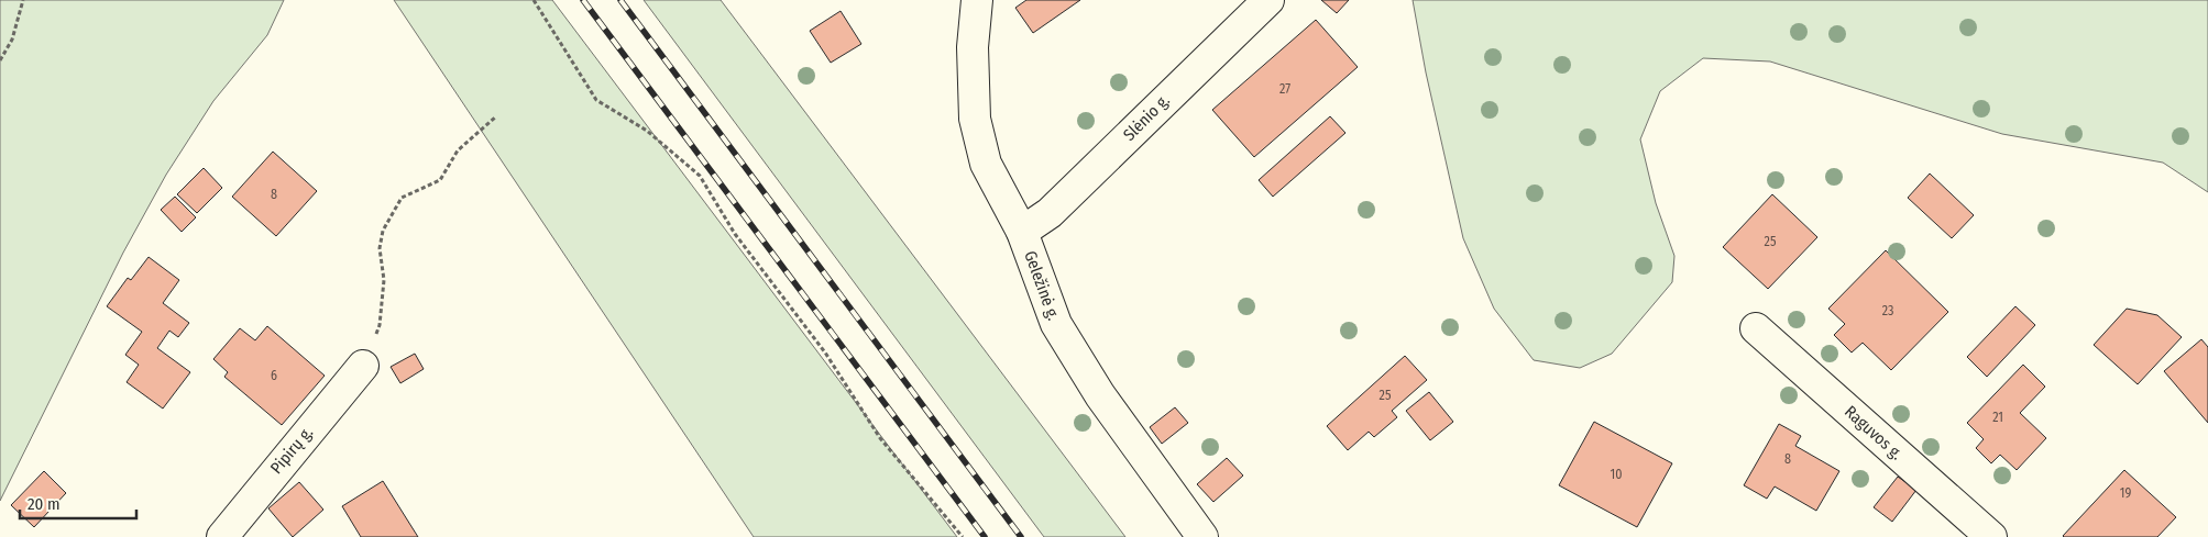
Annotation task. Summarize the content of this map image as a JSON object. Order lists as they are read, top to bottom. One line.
{"streets":{"street":["Slėnio g.","Geležinė g.","Raguvos g.","Pipirų g."]},"crossings":[["Slėnio g.","Geležinė g."]],"house_numbers":["27","8","25","23","6","25","21","8","10","19"],"scale_bar":"20 m"}
